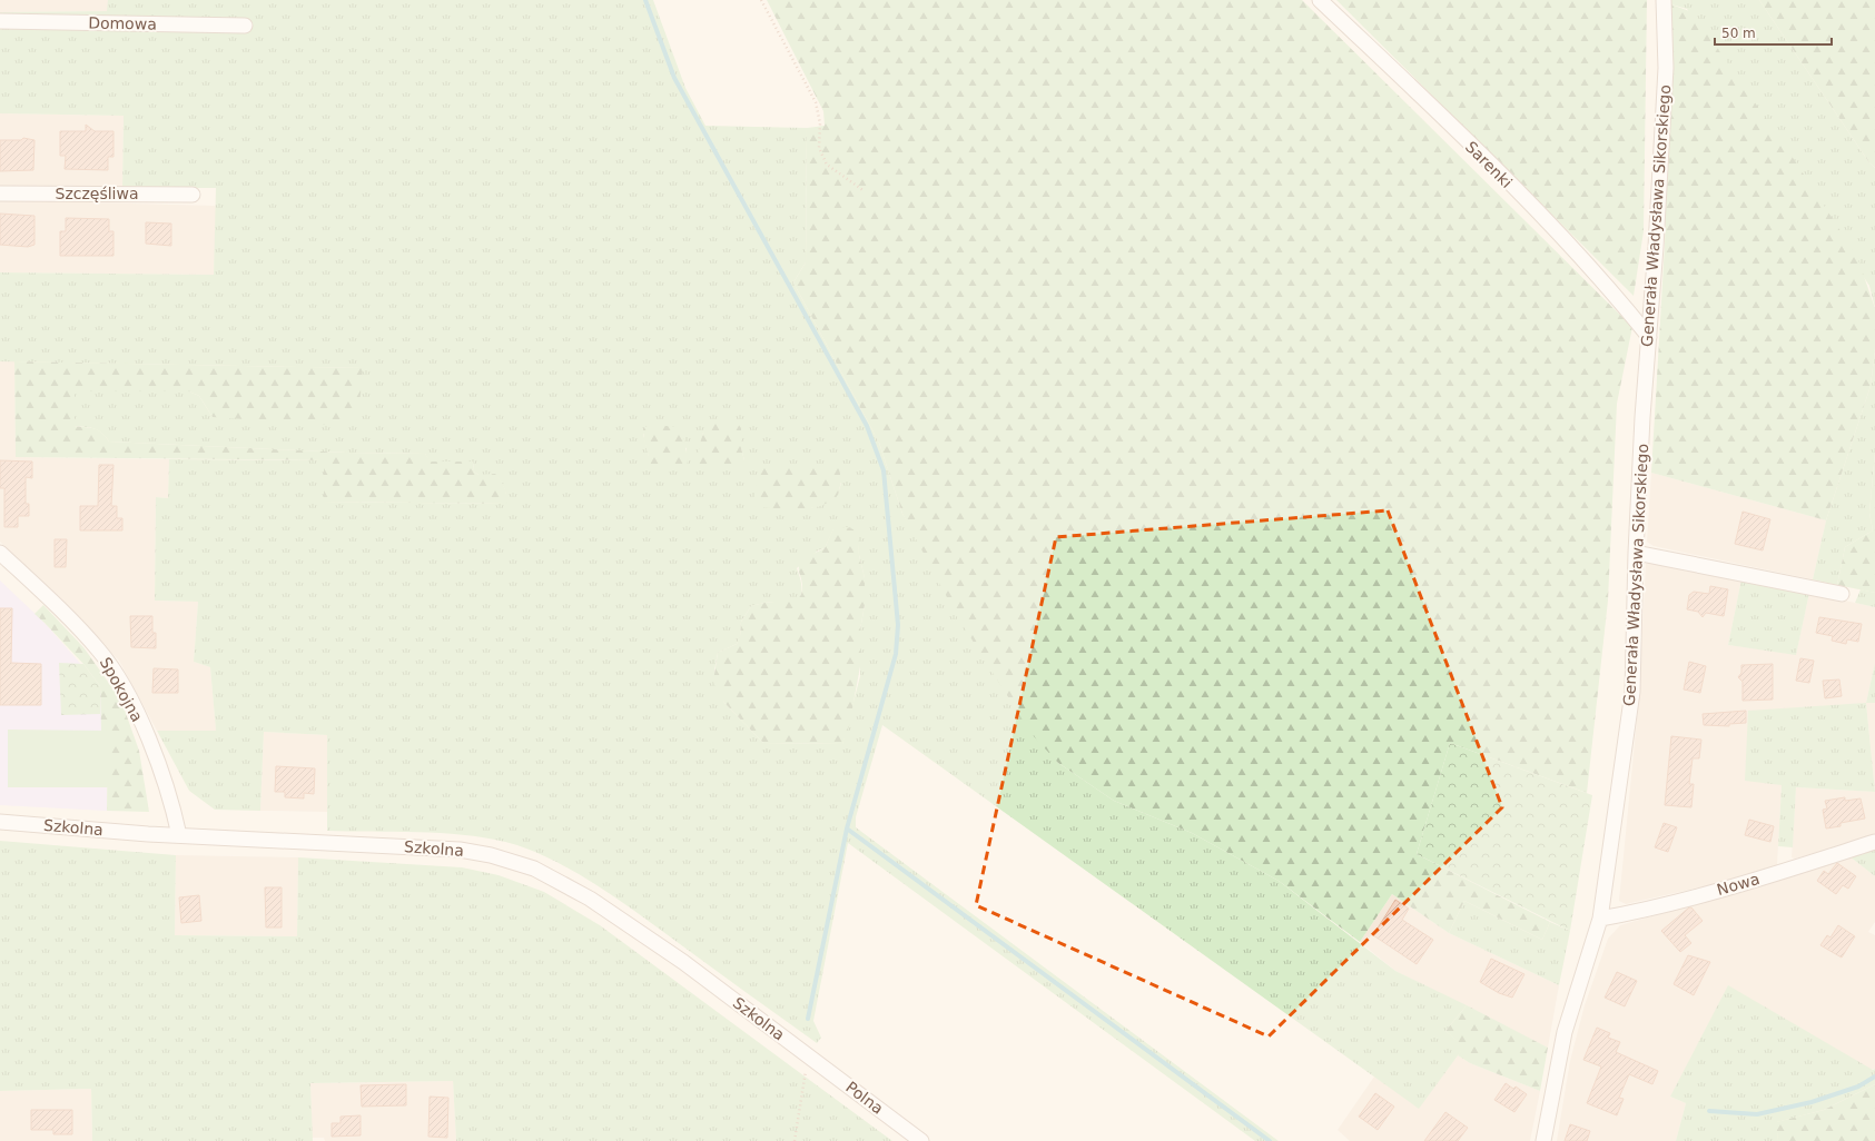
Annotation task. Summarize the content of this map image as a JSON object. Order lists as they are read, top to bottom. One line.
{"streets":{"street":["Domowa","Sarenki","Szczęśliwa","Generała Władysława Sikorskiego","Spokojna","Szkolna","Nowa","Polna"]},"crossings":[["Sarenki","Generała Władysława Sikorskiego"],["Generała Władysława Sikorskiego","Nowa"],["Spokojna","Szkolna"],["Szkolna","Polna"]],"scale_bar":"50 m"}
